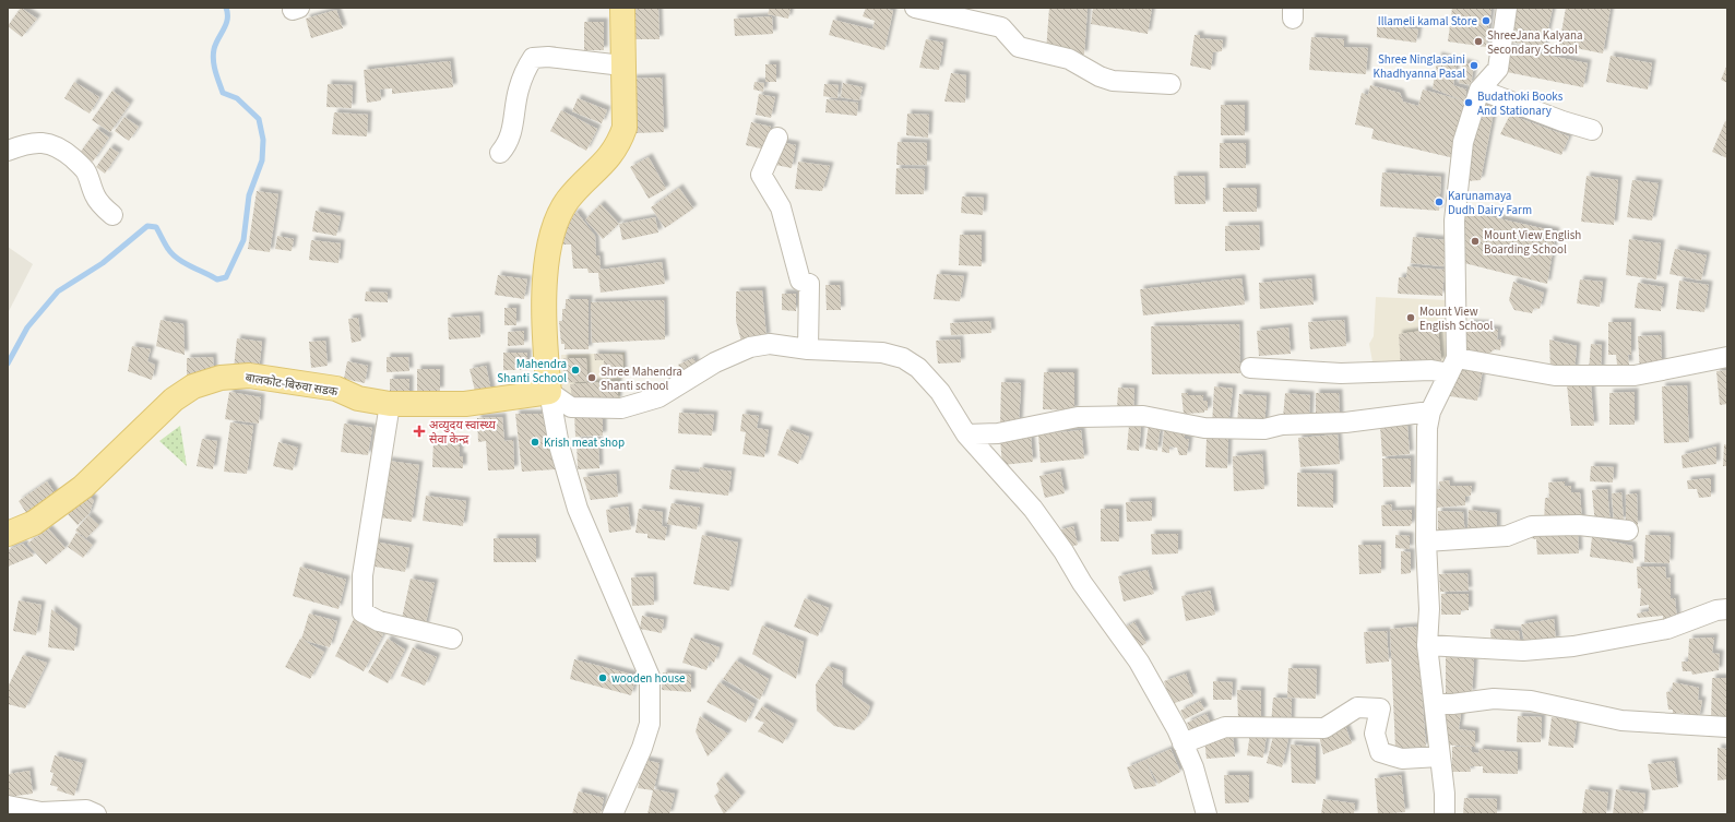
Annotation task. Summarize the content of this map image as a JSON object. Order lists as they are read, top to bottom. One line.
{"streets":{"main road":["बालकोट-बिरुवा सडक"]},"places":{"other":["Illameli kamal Store","ShreeJana Kalyana Secondary School","Shree Ninglasaini Khadhyanna Pasal","Budathoki Books And Stationary","Karunamaya Dudh Dairy Farm","Mount View English Boarding School","Mount View English School","Mahendra Shanti School","Shree Mahendra Shanti school","Krish meat shop","wooden house"],"health":["अव्युदय स्वास्थ्य सेवा केन्द्र"]}}
